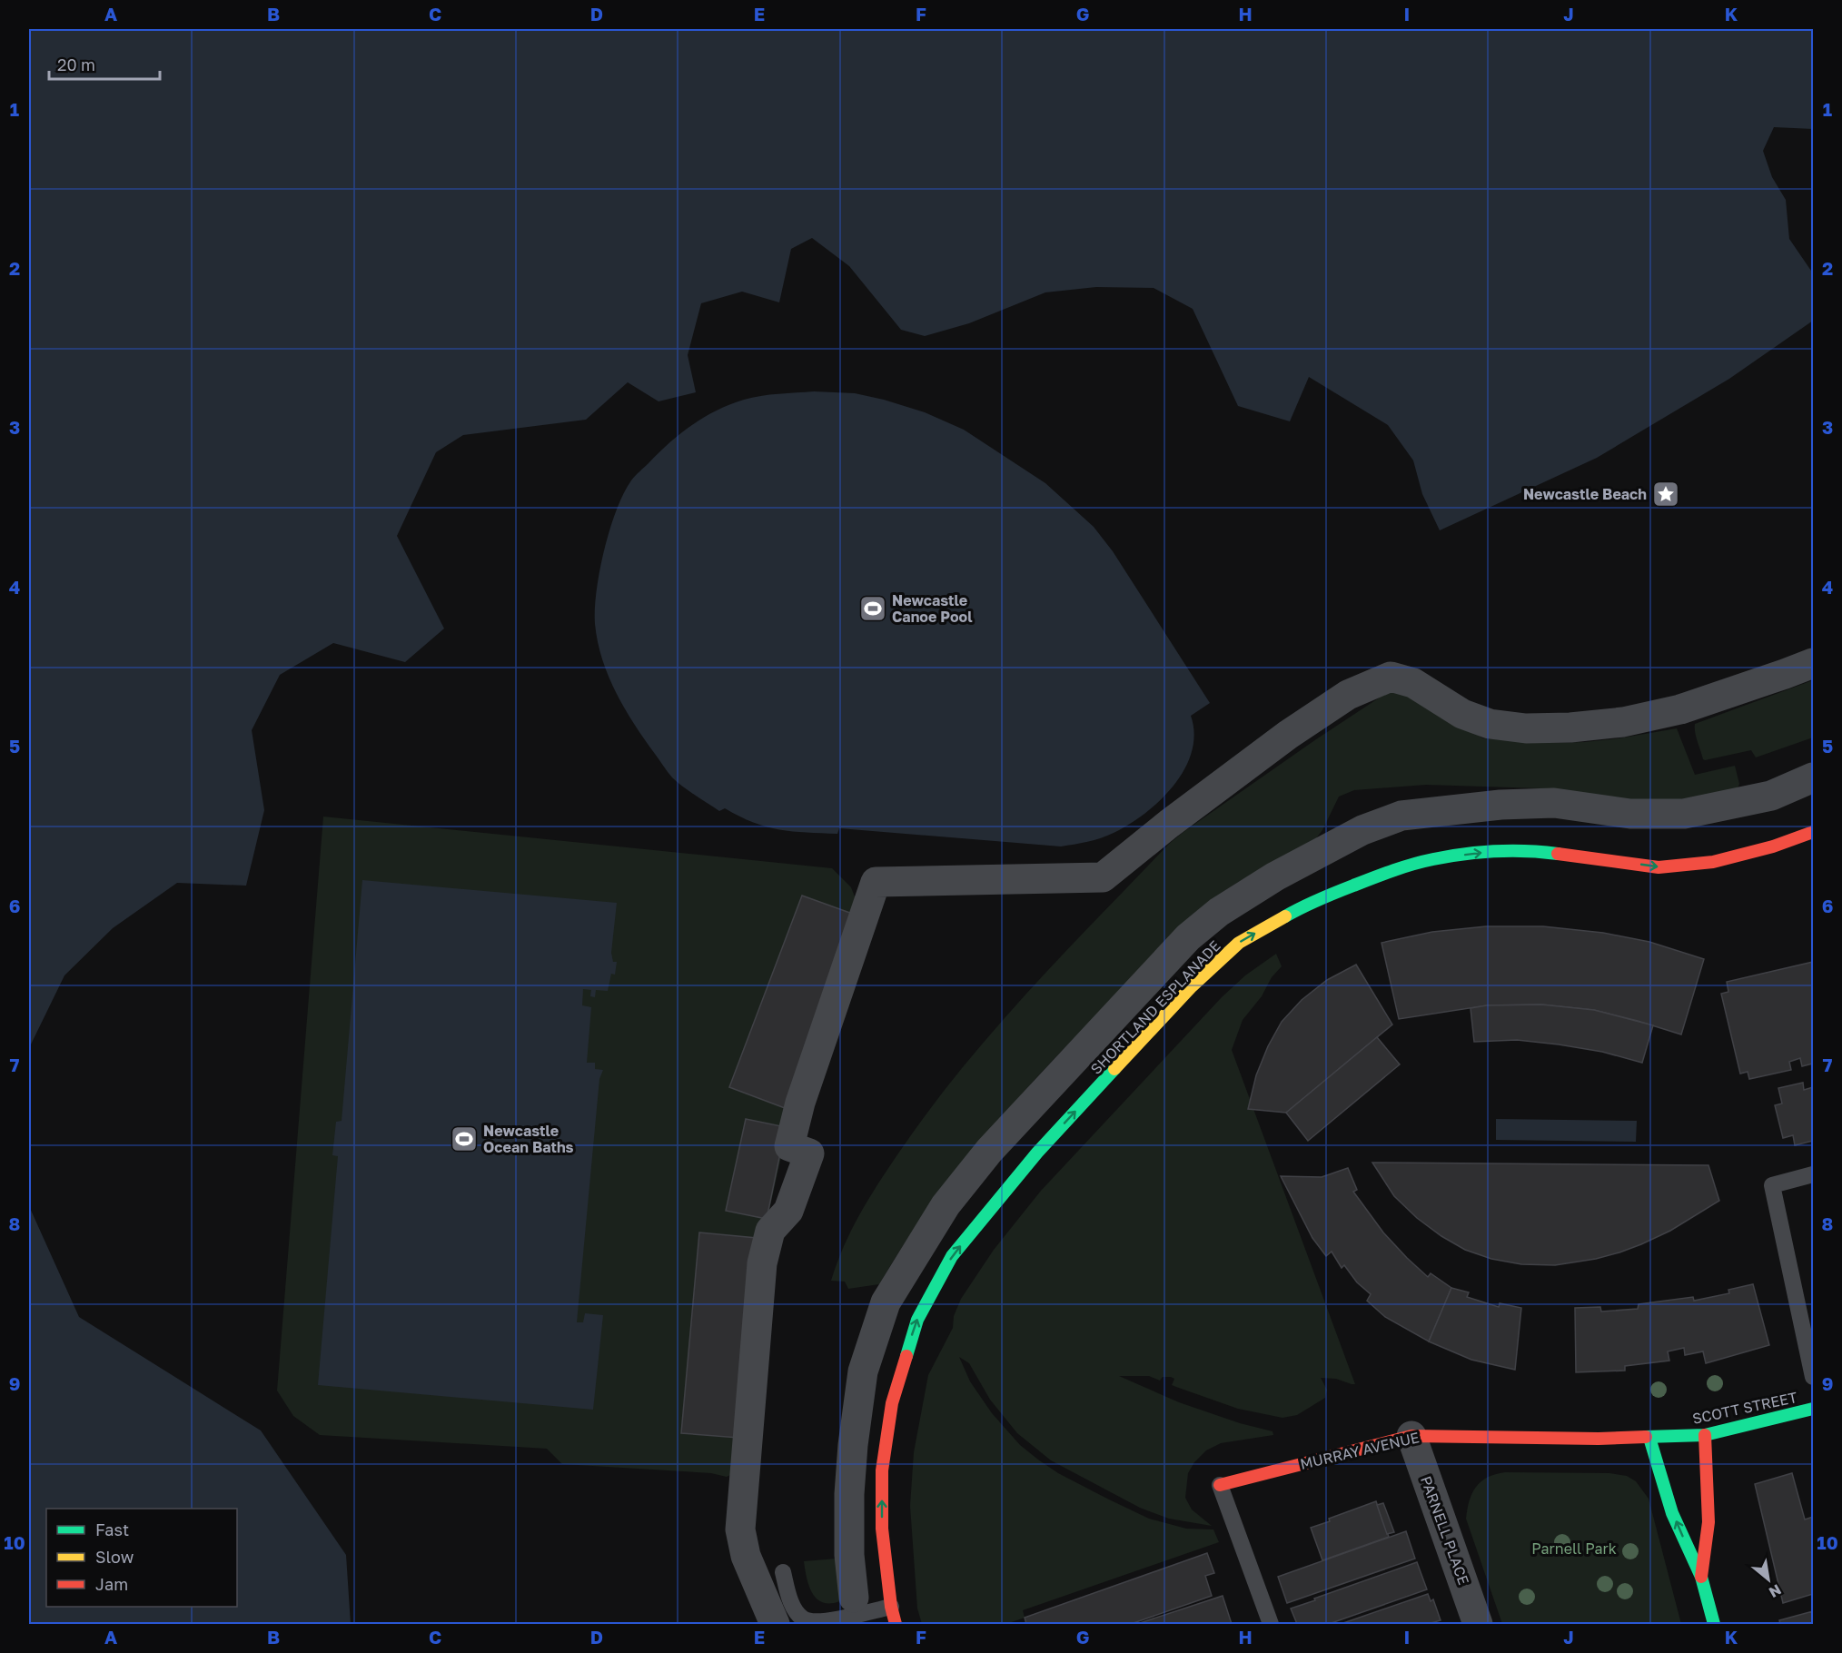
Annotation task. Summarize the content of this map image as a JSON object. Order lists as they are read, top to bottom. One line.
{"streets":{"street":["SHORTLAND ESPLANADE","SCOTT STREET","MURRAY AVENUE","PARNELL PLACE"]},"crossings":[["SCOTT STREET","MURRAY AVENUE"],["MURRAY AVENUE","PARNELL PLACE"]],"one_way":["SHORTLAND ESPLANADE"],"parks":["Parnell Park"],"places":{"place":["Newcastle Beach"],"sports":["Newcastle Canoe Pool","Newcastle Ocean Baths"]},"legend":["Fast","Slow","Jam"],"scale_bar":"20 m","north":"bottom right","grid":{"columns":["A","B","C","D","E","F","G","H","I","J","K"],"rows":["1","2","3","4","5","6","7","8","9","10"]}}
